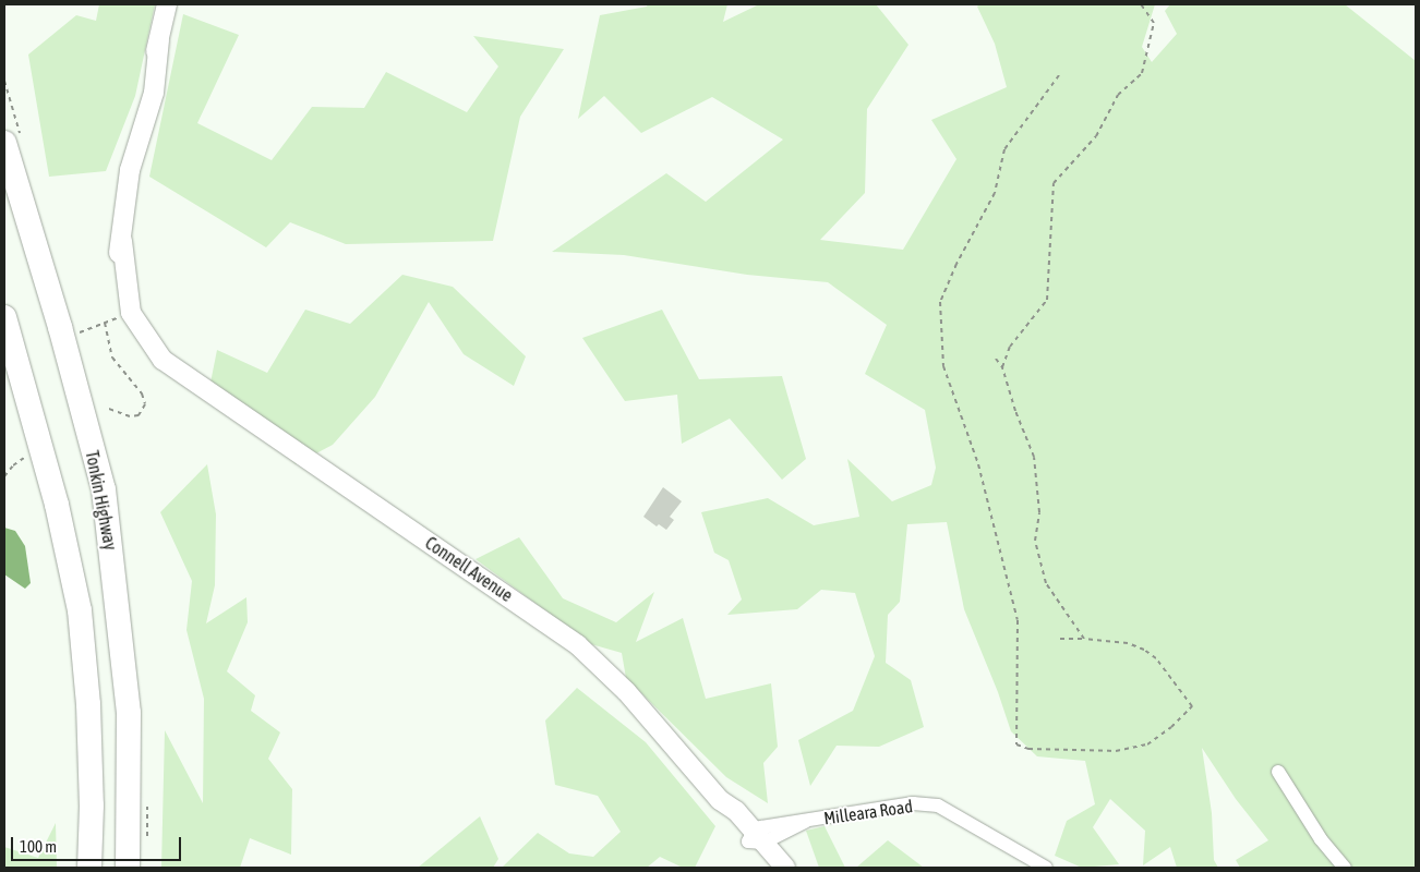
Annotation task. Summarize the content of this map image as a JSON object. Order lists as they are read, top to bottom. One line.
{"streets":{"highway":["Tonkin Highway"],"street":["Connell Avenue","Milleara Road"]},"crossings":[["Connell Avenue","Milleara Road"]],"scale_bar":"100 m"}
